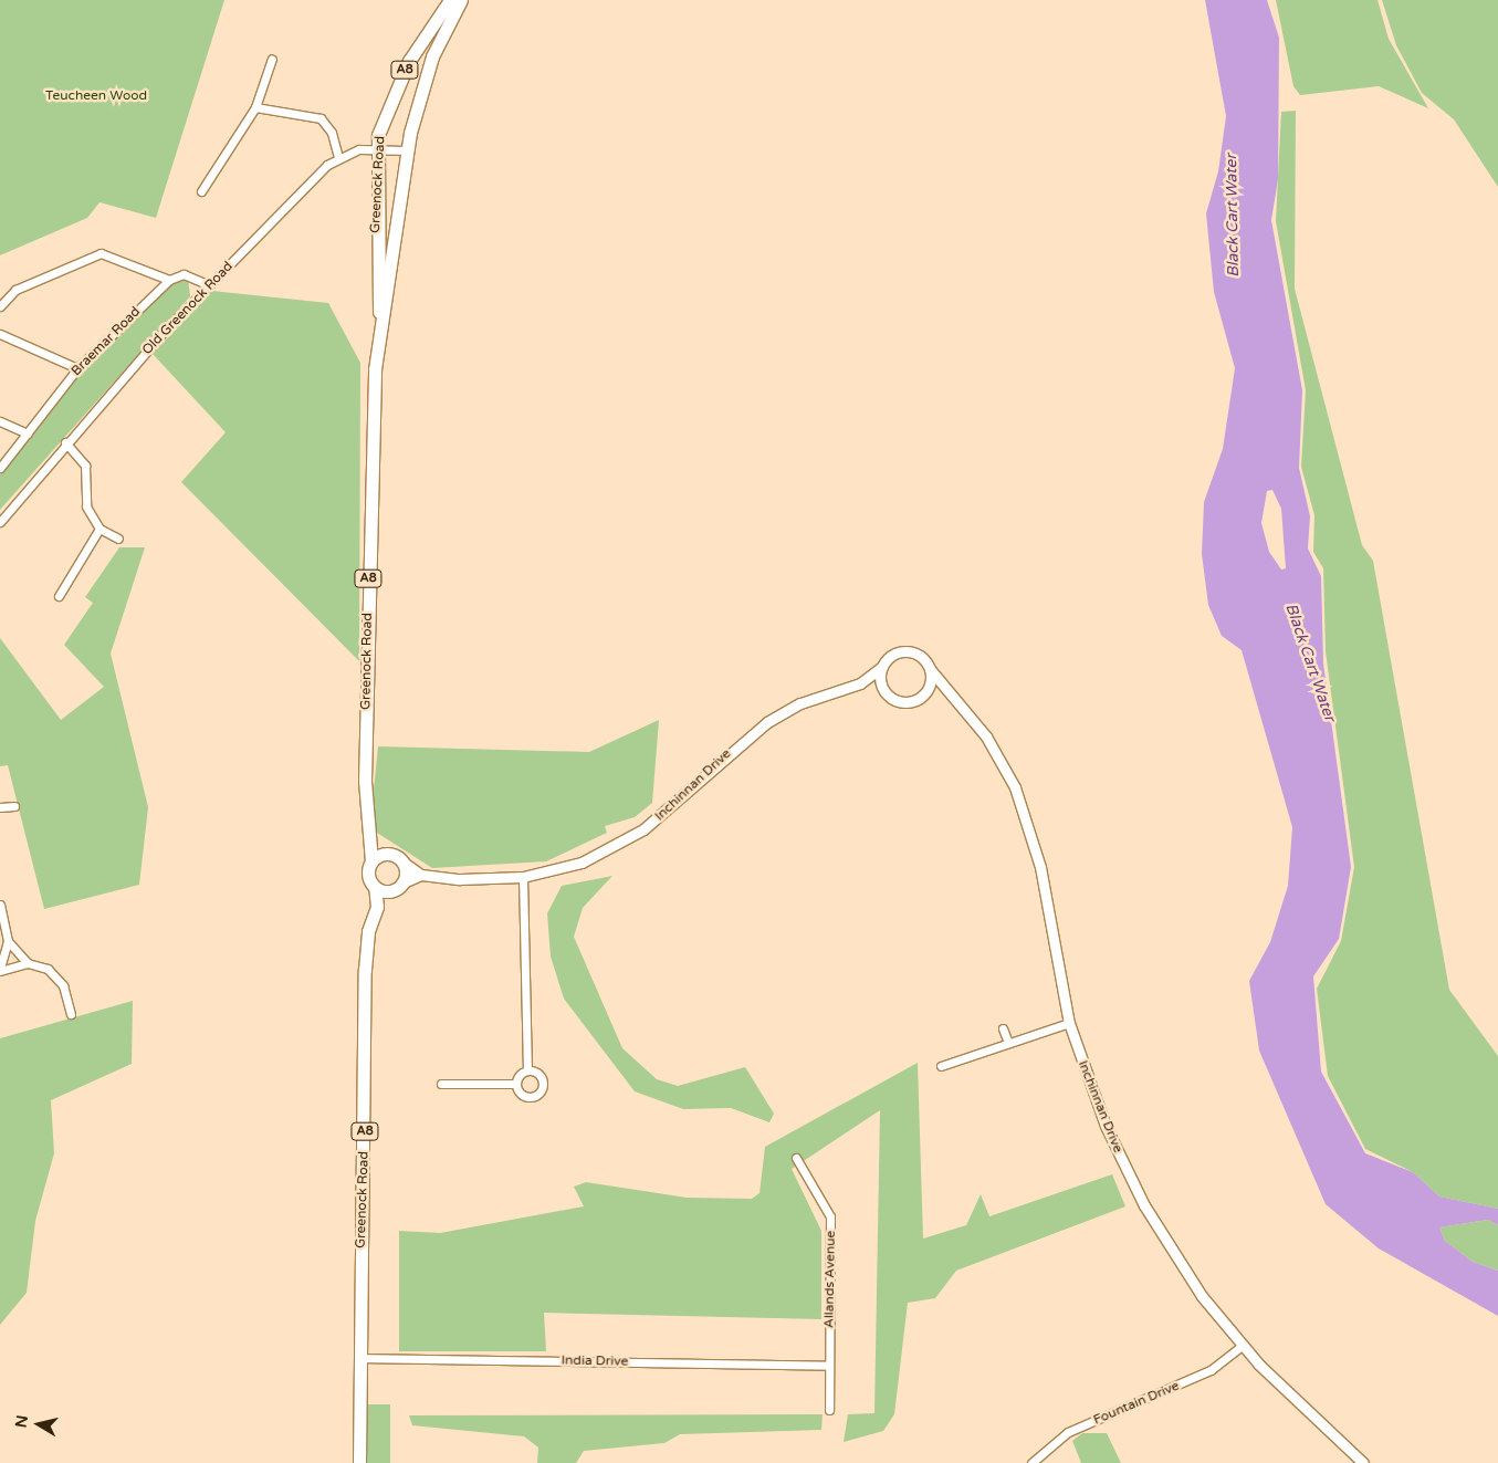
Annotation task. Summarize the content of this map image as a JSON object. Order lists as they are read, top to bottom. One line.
{"streets":{"main road":["A8","Greenock Road"],"street":["Old Greenock Road","Braemar Road","Inchinnan Drive","Allands Avenue","India Drive","Fountain Drive"]},"crossings":[["A8","Greenock Road"],["A8","Inchinnan Drive"],["Greenock Road","Inchinnan Drive"],["Greenock Road","India Drive"],["Inchinnan Drive","Fountain Drive"],["Allands Avenue","India Drive"]],"water":["Black Cart Water"],"parks":["Teucheen Wood"],"north":"left"}
